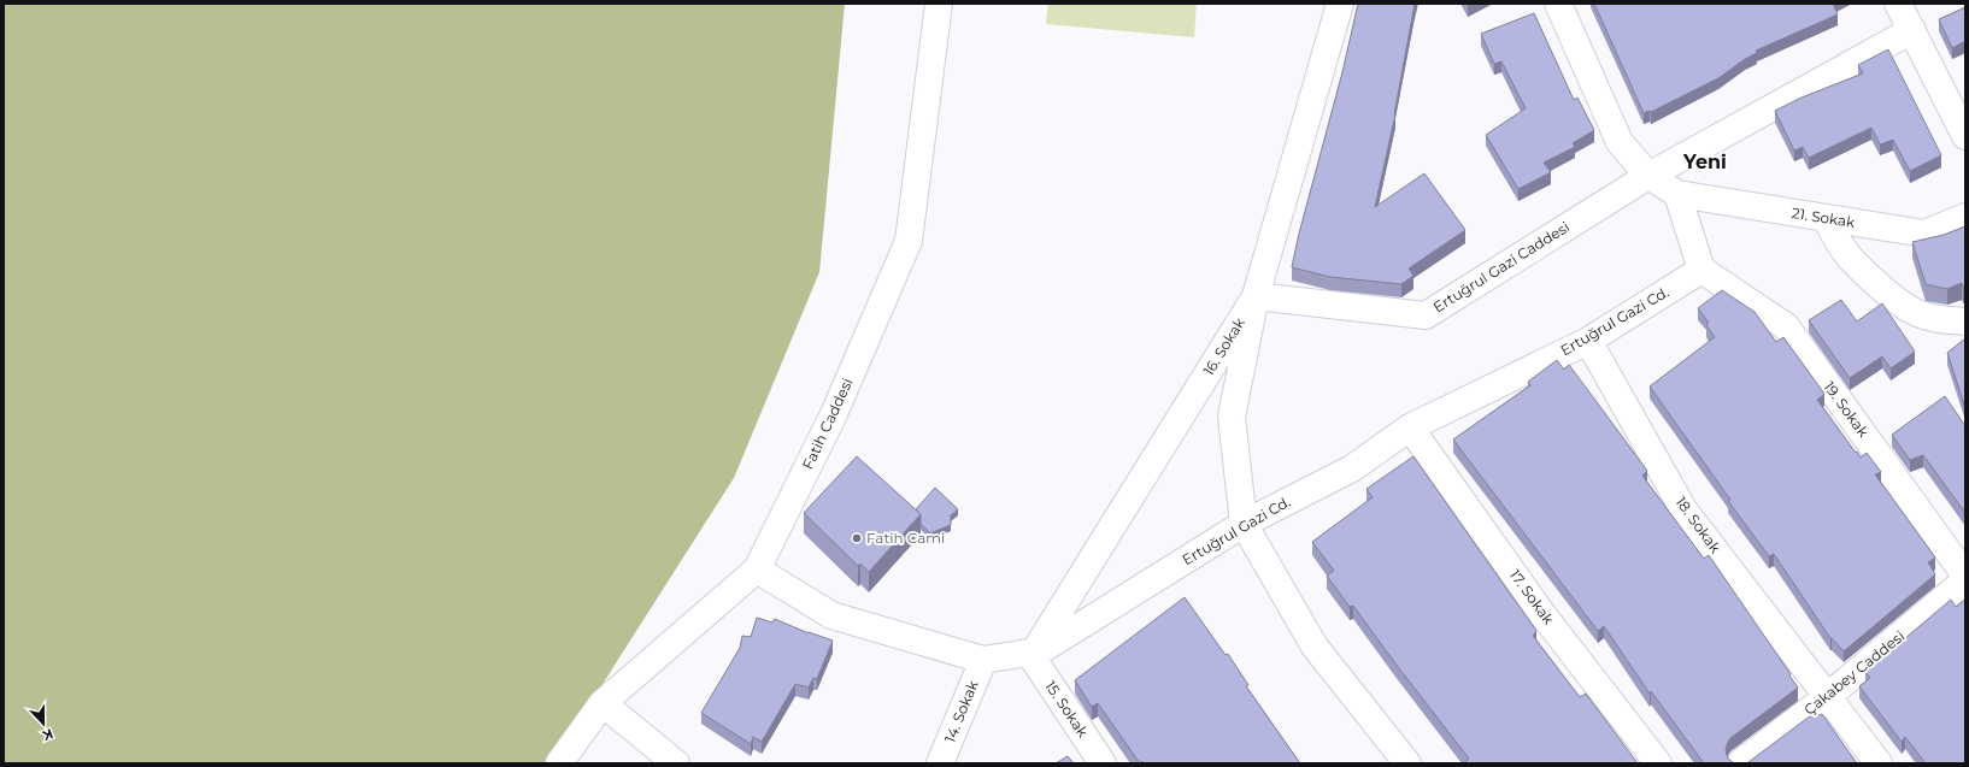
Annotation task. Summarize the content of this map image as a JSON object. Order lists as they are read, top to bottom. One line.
{"streets":{"street":["21. Sokak","Ertuğrul Gazi Caddesi","Ertuğrul Gazi Cd.","16. Sokak","19. Sokak","Fatih Caddesi","18. Sokak","17. Sokak","Çakabey Caddesi","15. Sokak","14. Sokak"]},"crossings":[["Ertuğrul Gazi Caddesi","16. Sokak"],["Ertuğrul Gazi Cd.","16. Sokak"],["Ertuğrul Gazi Cd.","19. Sokak"],["Ertuğrul Gazi Cd.","Fatih Caddesi"],["Ertuğrul Gazi Cd.","18. Sokak"],["Ertuğrul Gazi Cd.","17. Sokak"],["Ertuğrul Gazi Cd.","15. Sokak"],["Ertuğrul Gazi Cd.","14. Sokak"],["16. Sokak","15. Sokak"],["18. Sokak","Çakabey Caddesi"]],"districts":["Yeni"],"places":["Fatih Cami"],"north":"bottom"}
